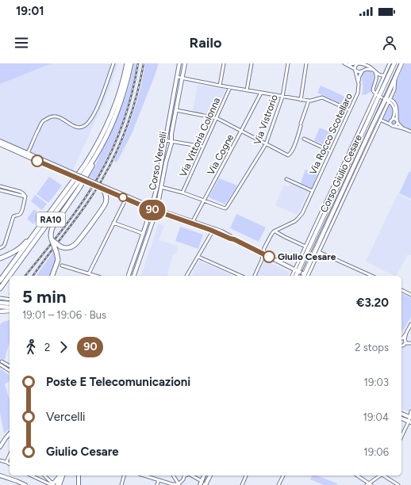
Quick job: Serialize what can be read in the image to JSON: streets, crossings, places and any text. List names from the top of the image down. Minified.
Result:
{"streets":{"highway":["RA10"],"main road":["Corso Vercelli","Corso Giulio Cesare"],"street":["Via Vistrorio","Via Rocco Scotellaro","Via Vittoria Colonna","Via Cogne"]},"crossings":[["Via Vistrorio","Via Cogne"]],"places":["Giulio Cesare"],"lines":["bus line 90"],"page":{"status":"19:01","header":"Railo","on_map":"90","heading":["5 min","19:01 – 19:06 · Bus","€3.20"],"legs":["2","90","2 stops"],"list":[{"name":"Poste E Telecomunicazioni","value":"19:03"},{"name":"Vercelli","value":"19:04"},{"name":"Giulio Cesare","value":"19:06"}]}}
